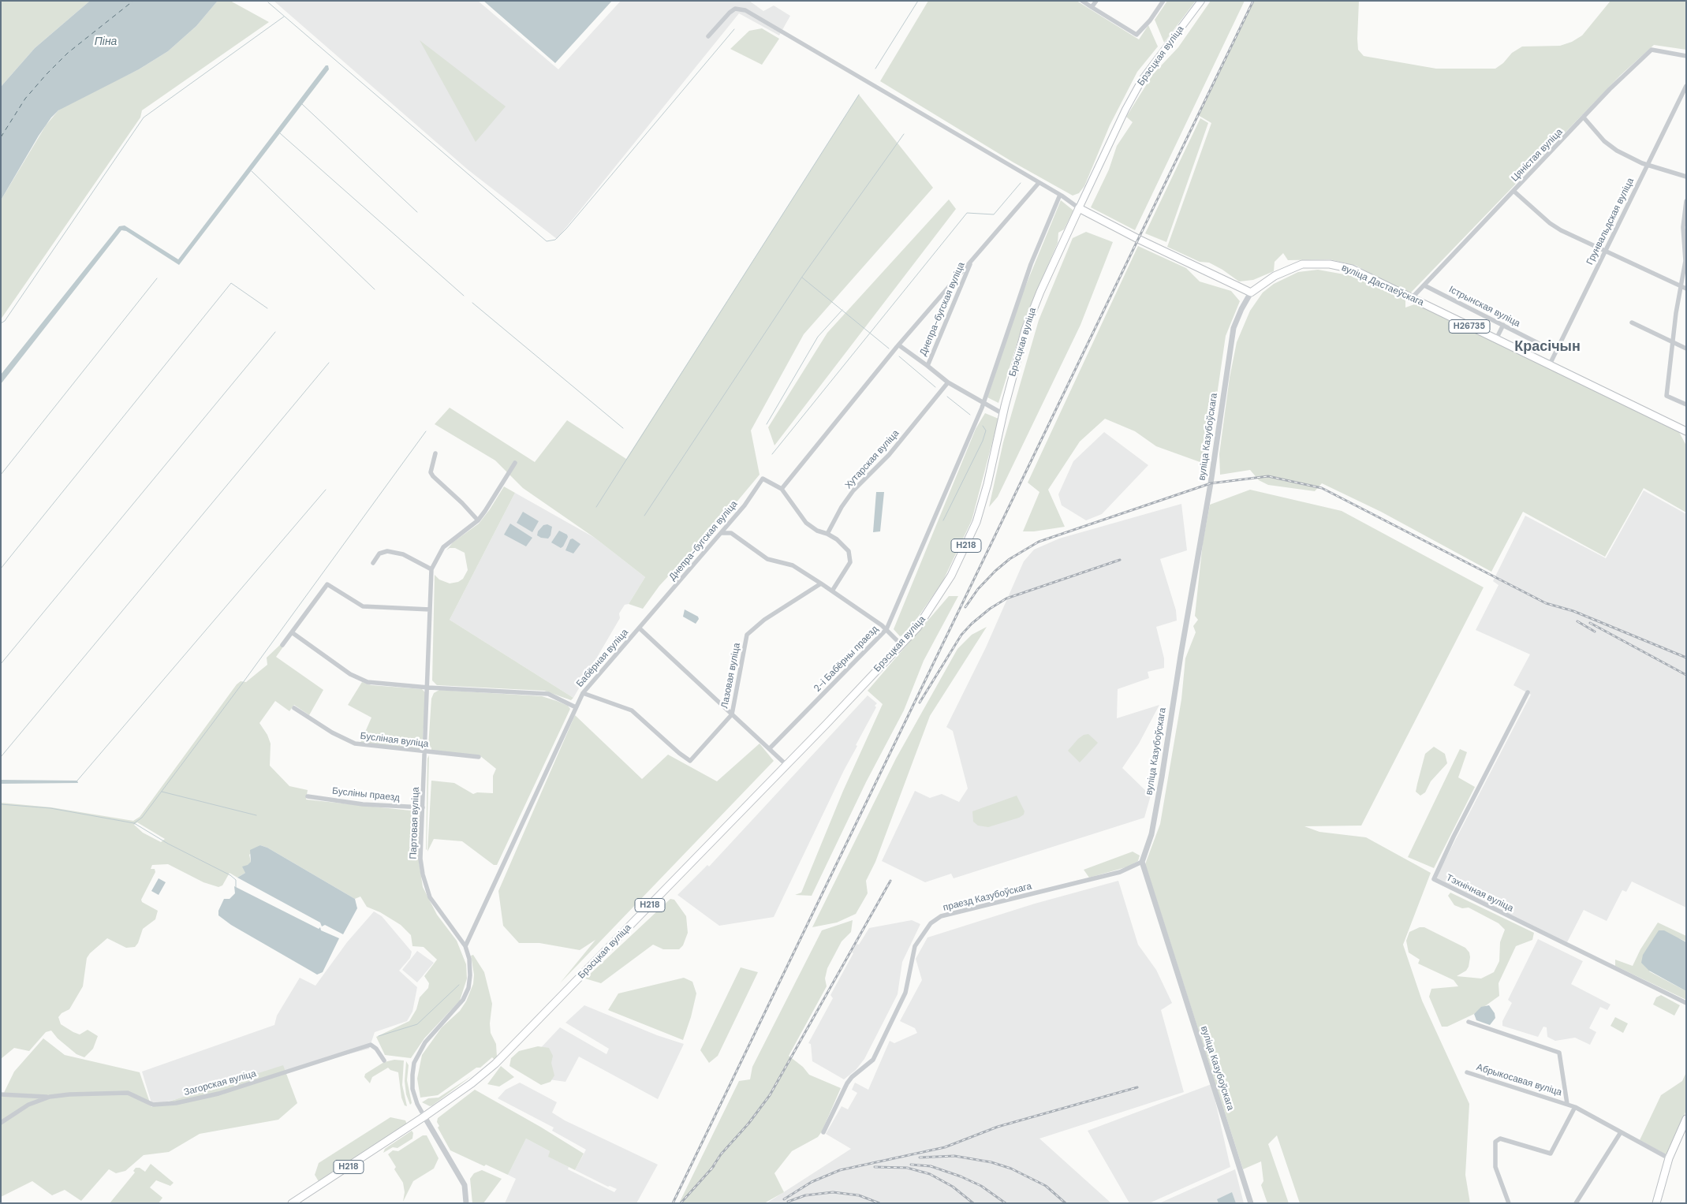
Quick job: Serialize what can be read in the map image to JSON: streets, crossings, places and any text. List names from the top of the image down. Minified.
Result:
{"streets":{"main road":["Брэсцкая вуліца","вуліца Дастаеўскага","Н26735","Н218"],"street":["Цяністая вуліца","Грунвальдская вуліца","Істрынская вуліца","Днепра-бугская вуліца","вуліца Казубоўскага","Хутарская вуліца","Бабёрная вуліца","2-і Бабёрны праезд","Лазовая вуліца","Бусліная вуліца","Бусліны праезд","Партовая вуліца","Тэхнічная вуліца","праезд Казубоўскага","Абрыкосавая вуліца","Загорская вуліца"]},"crossings":[["Брэсцкая вуліца","Днепра-бугская вуліца"],["Брэсцкая вуліца","Бабёрная вуліца"],["Цяністая вуліца","вуліца Дастаеўскага"],["Цяністая вуліца","Істрынская вуліца"],["Грунвальдская вуліца","вуліца Дастаеўскага"],["вуліца Дастаеўскага","вуліца Казубоўскага"],["Днепра-бугская вуліца","Хутарская вуліца"],["Днепра-бугская вуліца","Бабёрная вуліца"],["вуліца Казубоўскага","праезд Казубоўскага"],["Бабёрная вуліца","2-і Бабёрны праезд"],["Бабёрная вуліца","Лазовая вуліца"],["Бабёрная вуліца","Партовая вуліца"],["Бусліная вуліца","Партовая вуліца"],["Бусліны праезд","Партовая вуліца"]],"districts":["Красічын"],"water":["Піна"]}
